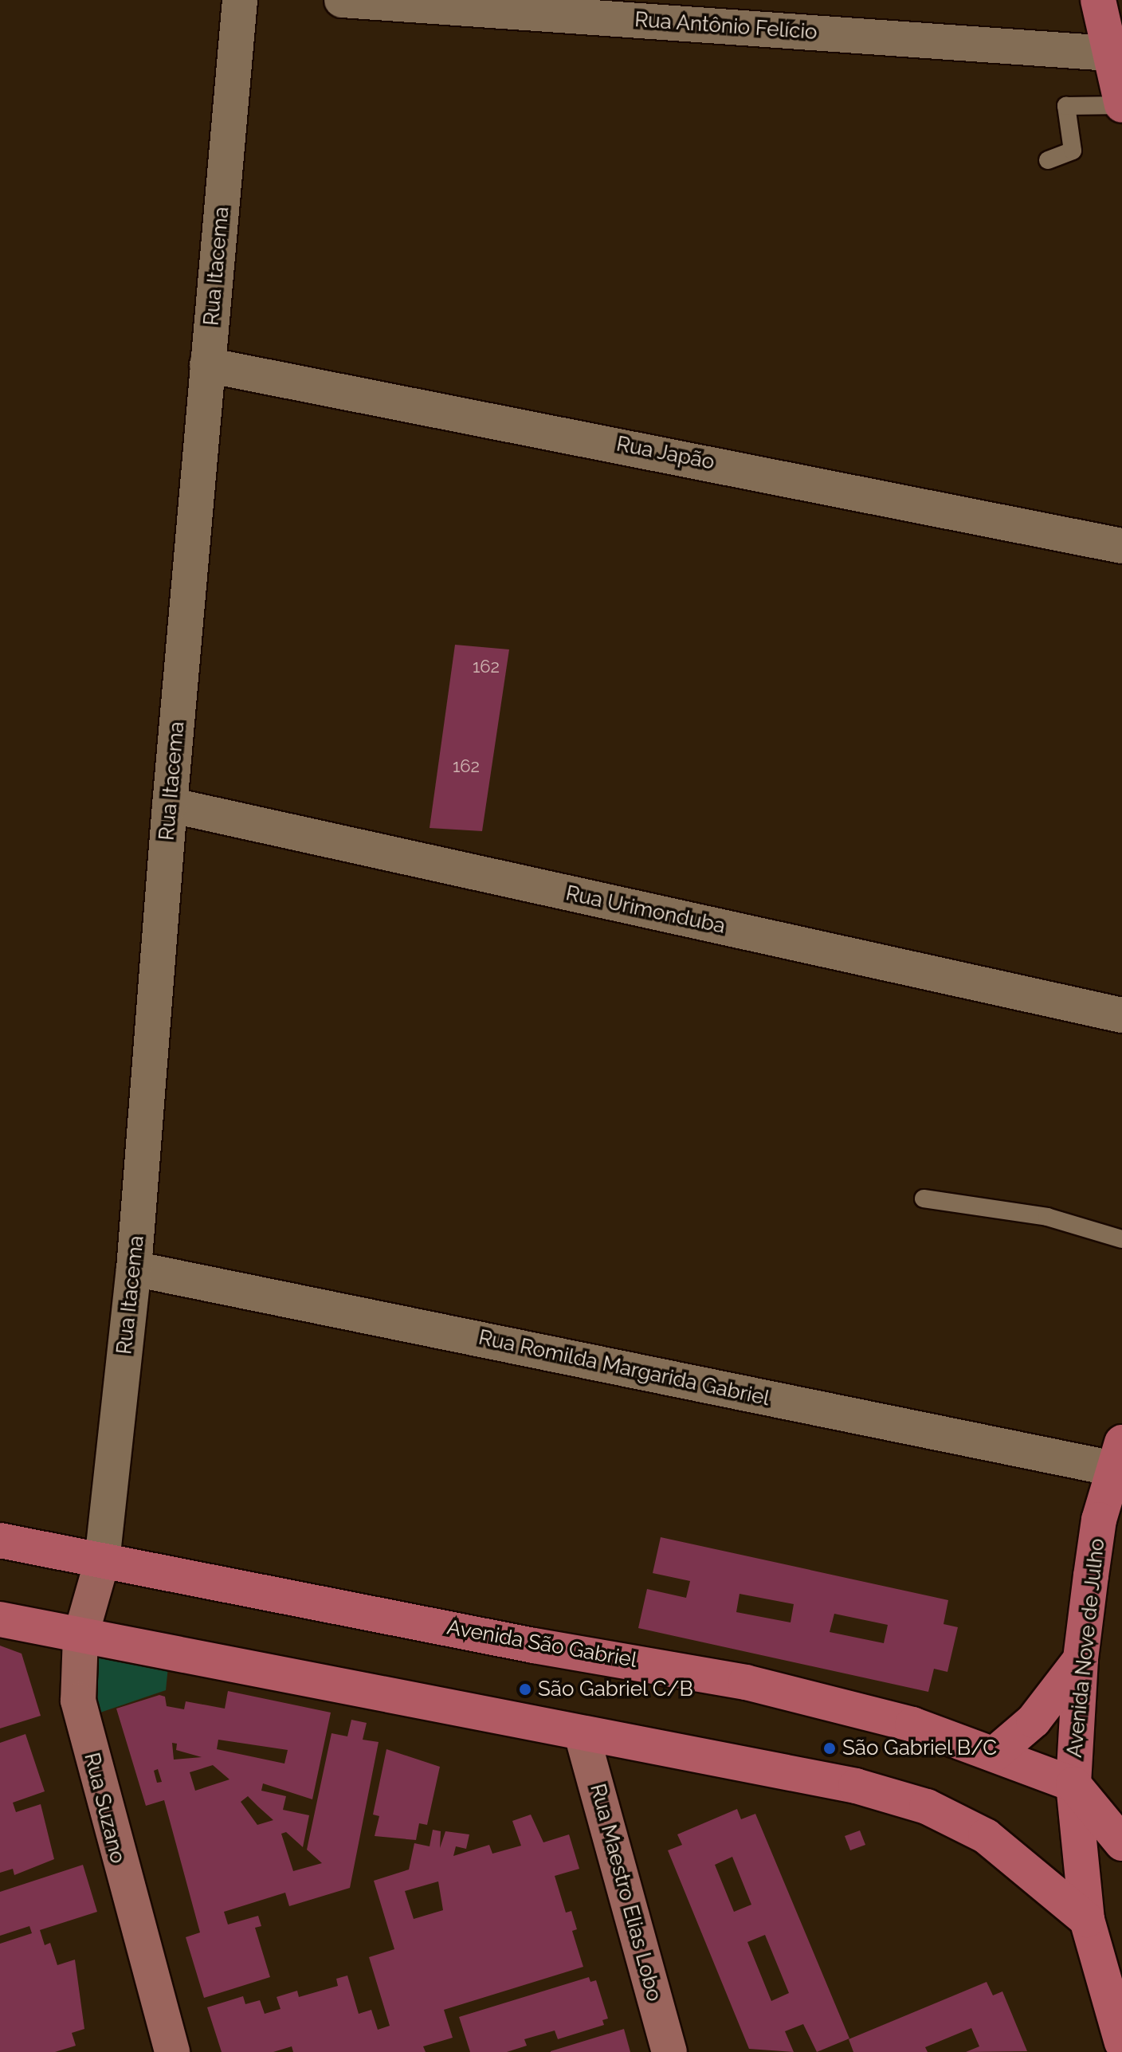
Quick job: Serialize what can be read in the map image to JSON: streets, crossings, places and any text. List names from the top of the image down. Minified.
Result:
{"streets":{"main road":["Avenida São Gabriel","Avenida Nove de Julho"],"street":["Rua Antônio Felício","Rua Itacema","Rua Japão","Rua Urimonduba","Rua Romilda Margarida Gabriel","Rua Suzano","Rua Maestro Elias Lobo"]},"crossings":[["Rua Itacema","Rua Japão"],["Rua Itacema","Rua Urimonduba"],["Rua Itacema","Rua Romilda Margarida Gabriel"],["Rua Itacema","Avenida São Gabriel"],["Rua Itacema","Rua Suzano"],["Rua Romilda Margarida Gabriel","Avenida Nove de Julho"],["Avenida São Gabriel","Avenida Nove de Julho"],["Avenida São Gabriel","Rua Suzano"]],"places":["São Gabriel C/B","São Gabriel B/C"],"house_numbers":["162","162"]}
